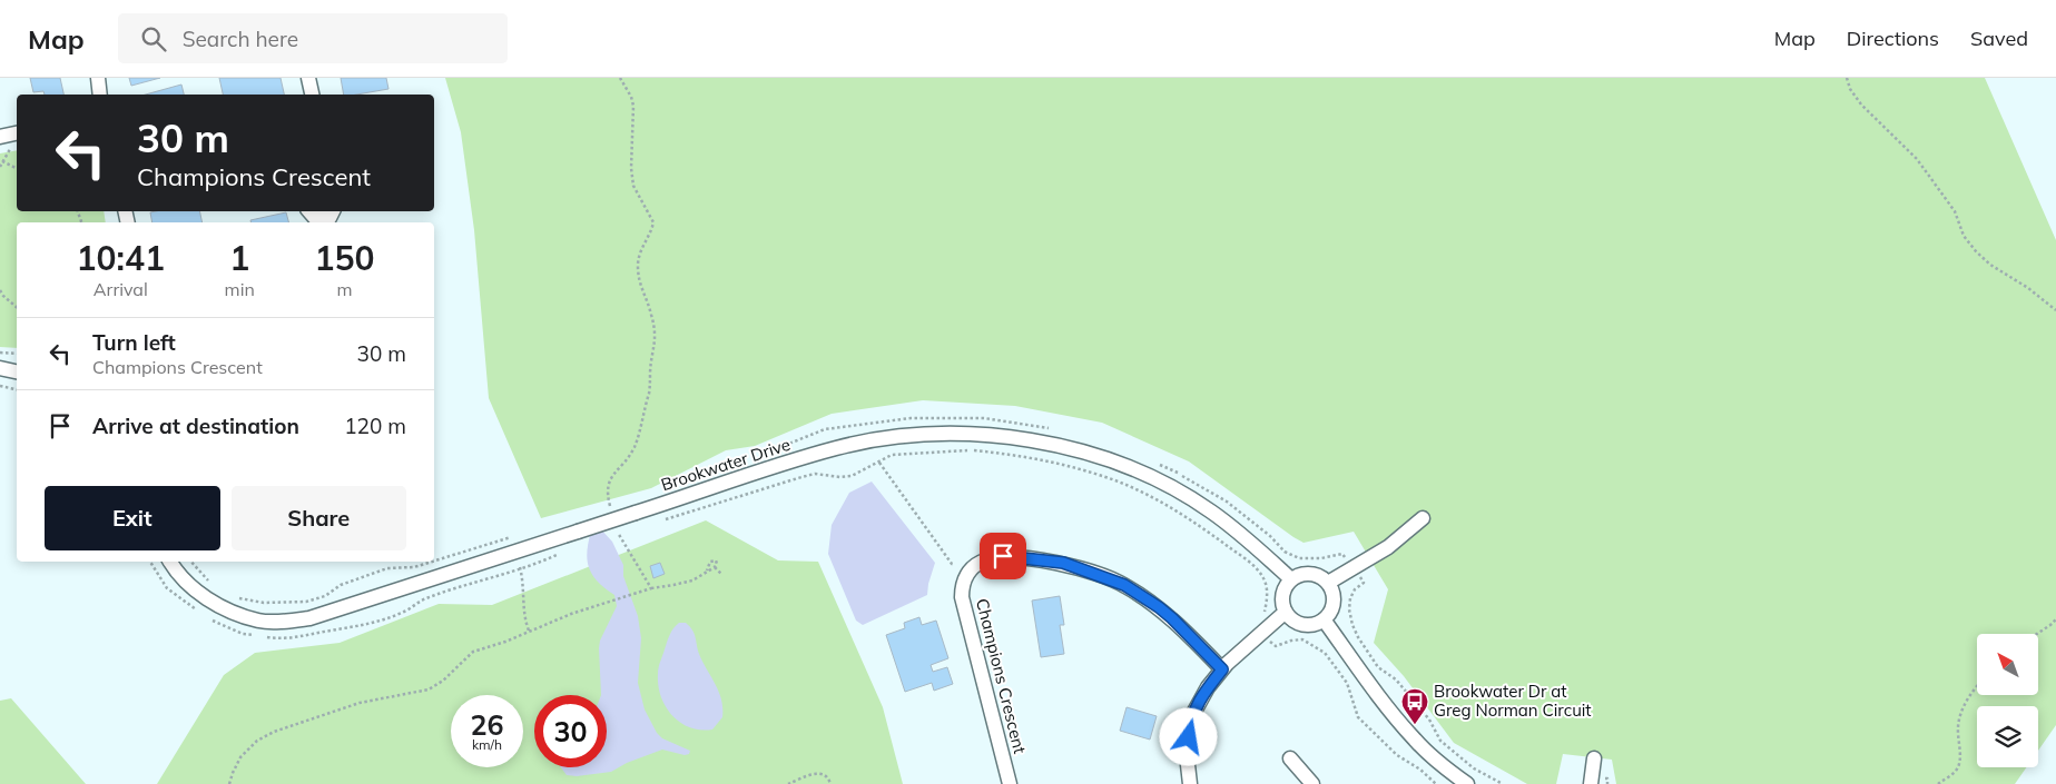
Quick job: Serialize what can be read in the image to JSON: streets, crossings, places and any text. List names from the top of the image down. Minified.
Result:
{"streets":{"street":["Brookwater Drive","Champions Crescent"]},"places":{"bus stop":["Brookwater Dr at Greg Norman Circuit"]},"north":"top left","page":{"header":"Map","search":"Search here","nav":["Map","Directions","Saved"],"turn":["30 m","Champions Crescent"],"eta":["10:41","Arrival","1","min","150","m"],"list":[{"name":"Turn left","note":"Champions Crescent","value":"30 m"},{"name":"Arrive at destination","value":"120 m"}],"buttons":["Exit","Share"],"speed":"26 km/h","limit":"30"}}
